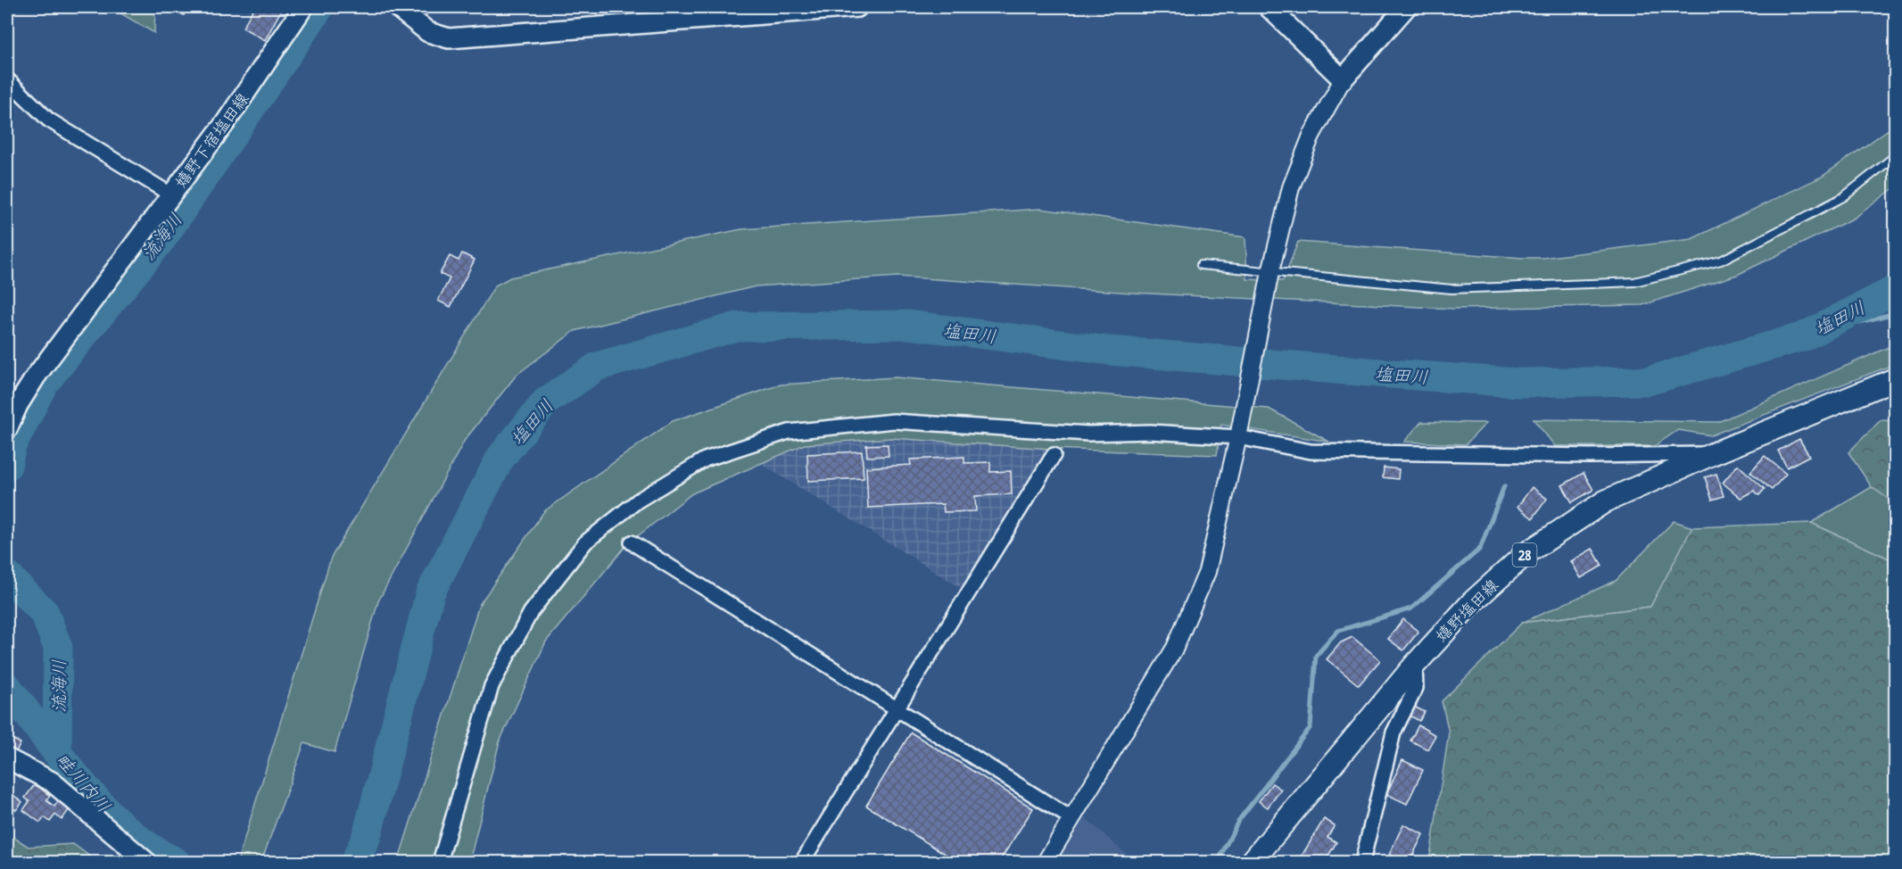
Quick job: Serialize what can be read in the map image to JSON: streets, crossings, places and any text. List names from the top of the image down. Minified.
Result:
{"streets":{"main road":["嬉野下宿塩田線","28","嬉野塩田線"]},"water":["流海川","塩田川","畦川内川"]}
